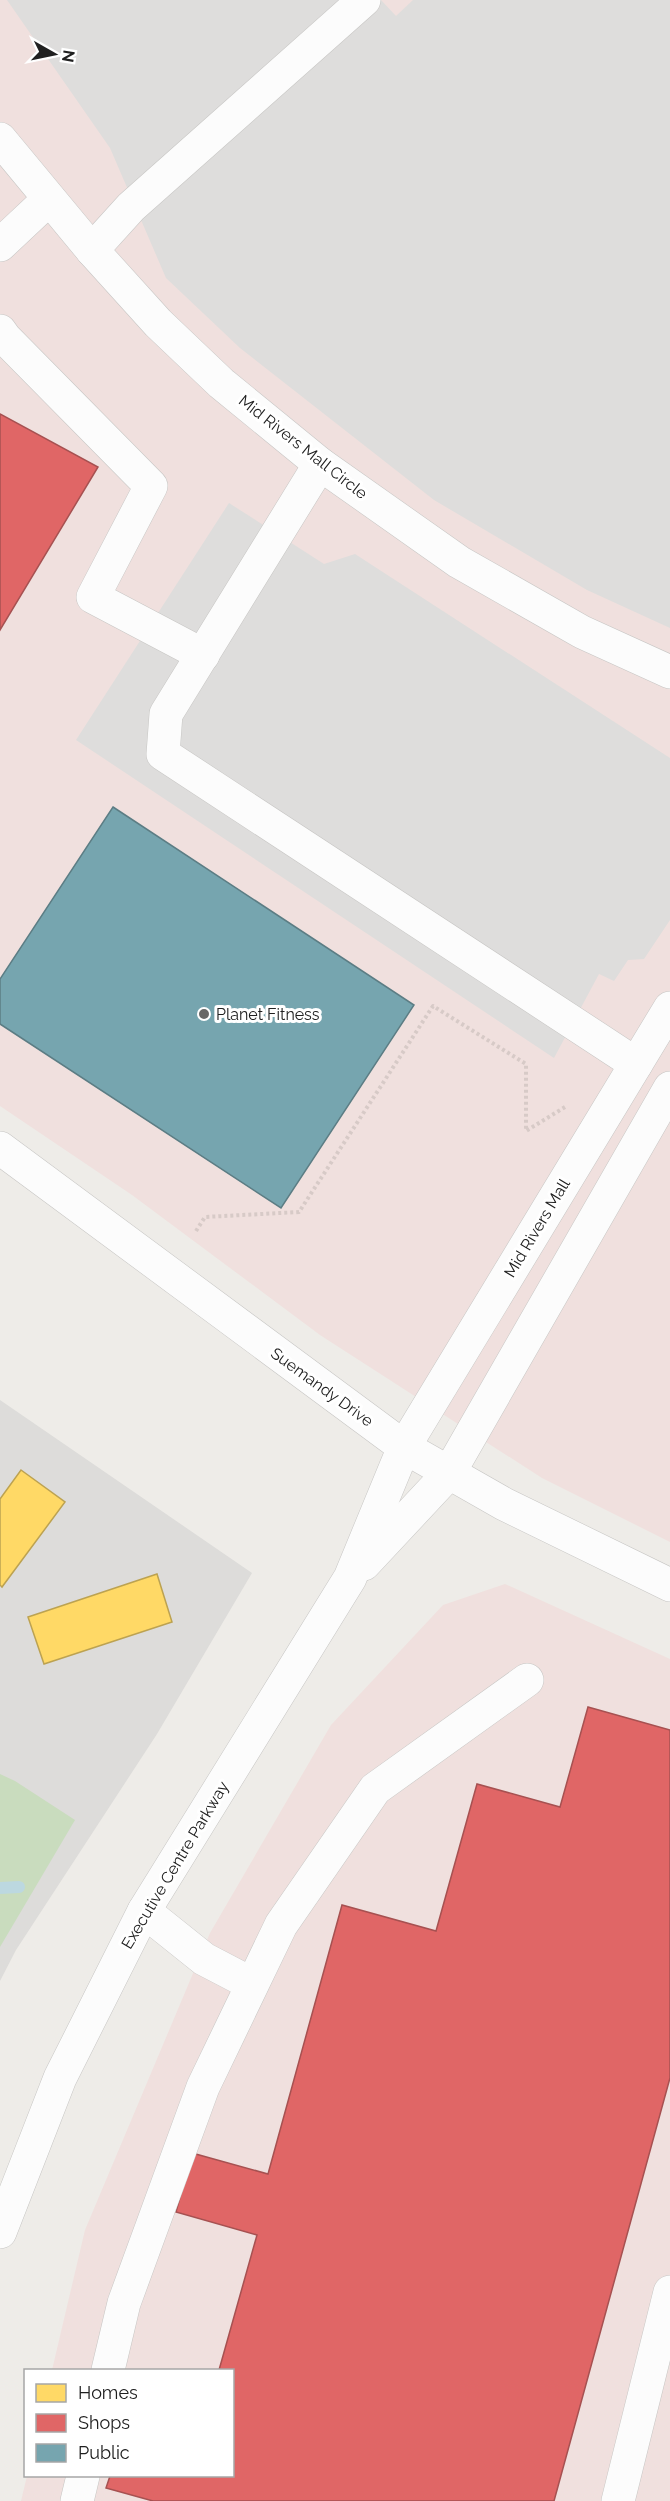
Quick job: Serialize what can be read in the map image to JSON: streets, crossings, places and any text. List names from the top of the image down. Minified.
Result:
{"streets":{"street":["Mid Rivers Mall Circle","Mid Rivers Mall","Suemandy Drive","Executive Centre Parkway"]},"crossings":[["Mid Rivers Mall","Suemandy Drive"],["Mid Rivers Mall","Executive Centre Parkway"],["Suemandy Drive","Executive Centre Parkway"]],"places":["Planet Fitness"],"legend":["Homes","Shops","Public"],"north":"right"}
